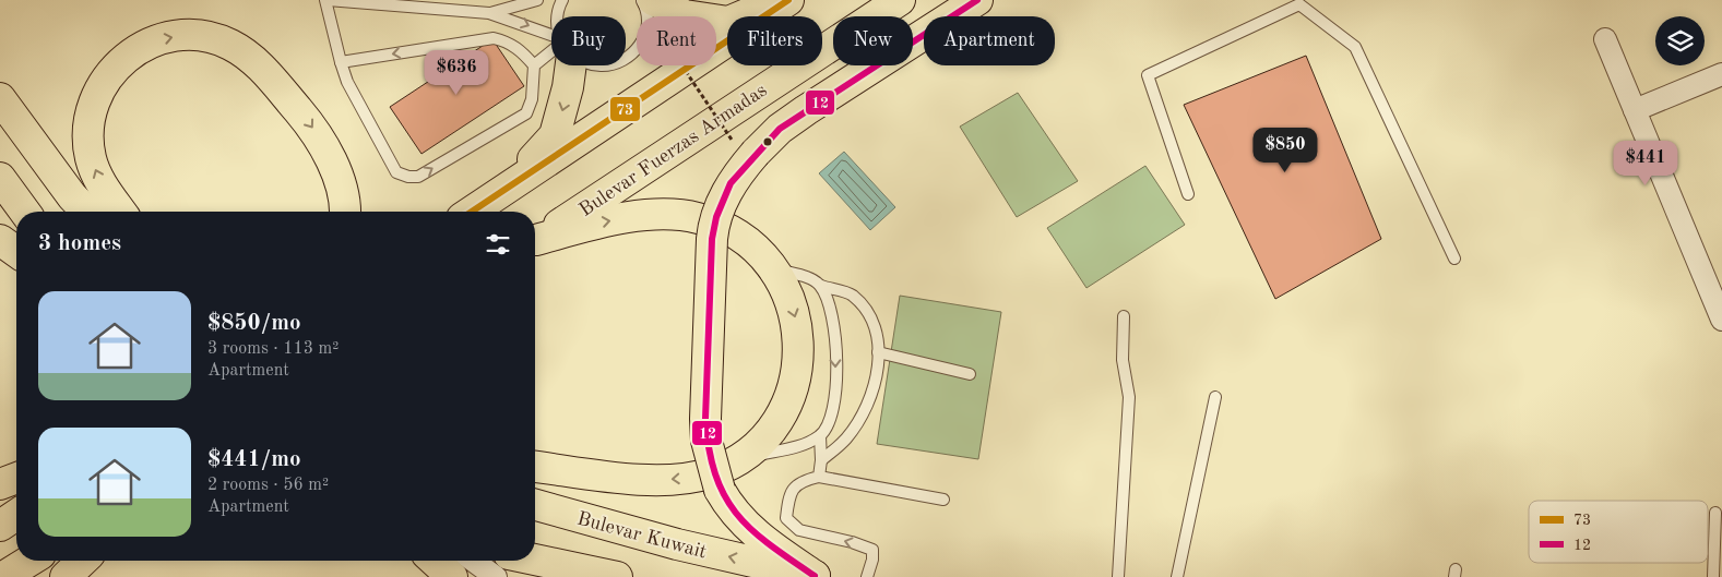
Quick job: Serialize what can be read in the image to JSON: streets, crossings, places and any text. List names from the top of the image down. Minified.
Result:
{"streets":{"main road":["Bulevar Fuerzas Armadas","Bulevar Kuwait"]},"lines":["transit line 73","transit line 12"],"legend":["73","12"],"page":{"chip":["Buy","Rent","Filters","New","Apartment"],"price":["$636","$850","$441"],"heading":"3 homes","list":[{"name":"$850/mo","note":"3 rooms · 113 m² · Apartment"},{"name":"$441/mo","note":"2 rooms · 56 m² · Apartment"}]}}
